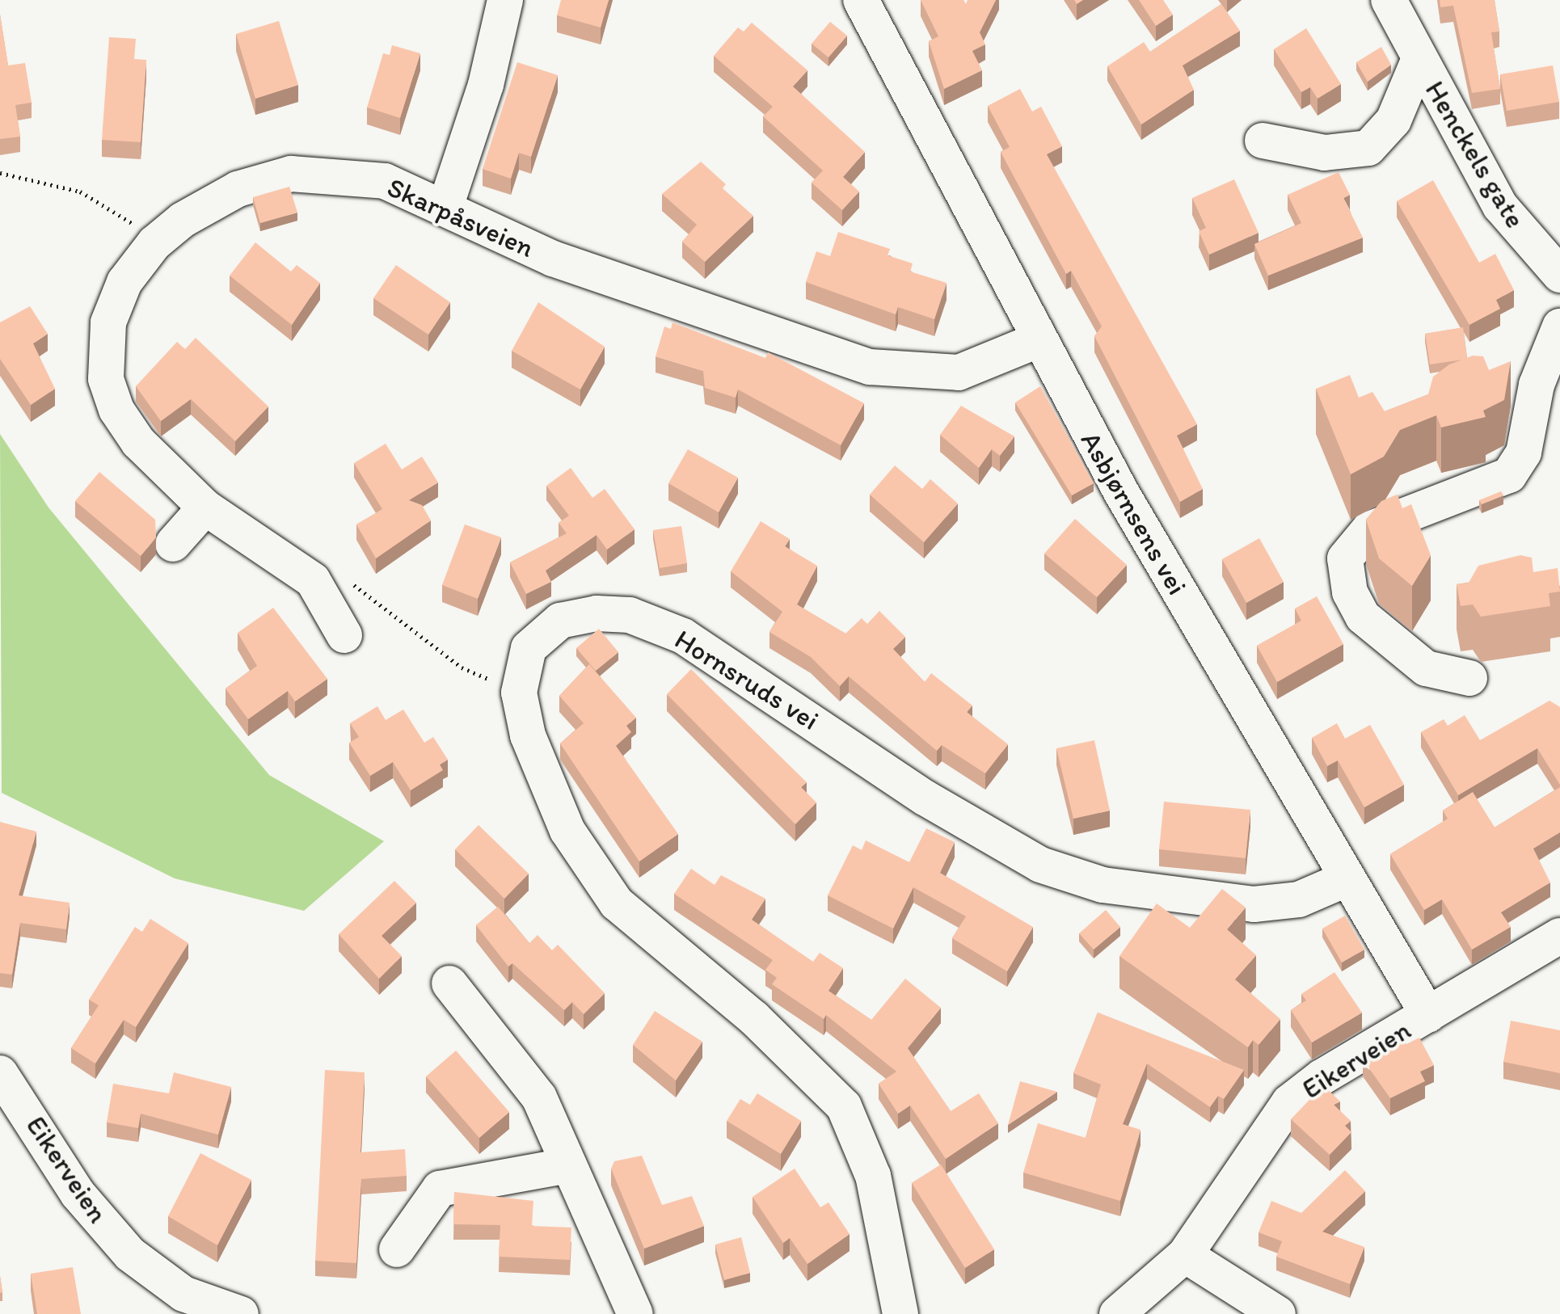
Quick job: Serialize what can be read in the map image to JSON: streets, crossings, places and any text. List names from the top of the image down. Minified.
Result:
{"streets":{"street":["Henckels gate","Skarpåsveien","Asbjørnsens vei","Hornsruds vei","Eikerveien"]},"crossings":[["Skarpåsveien","Asbjørnsens vei"],["Asbjørnsens vei","Hornsruds vei"],["Asbjørnsens vei","Eikerveien"]]}
